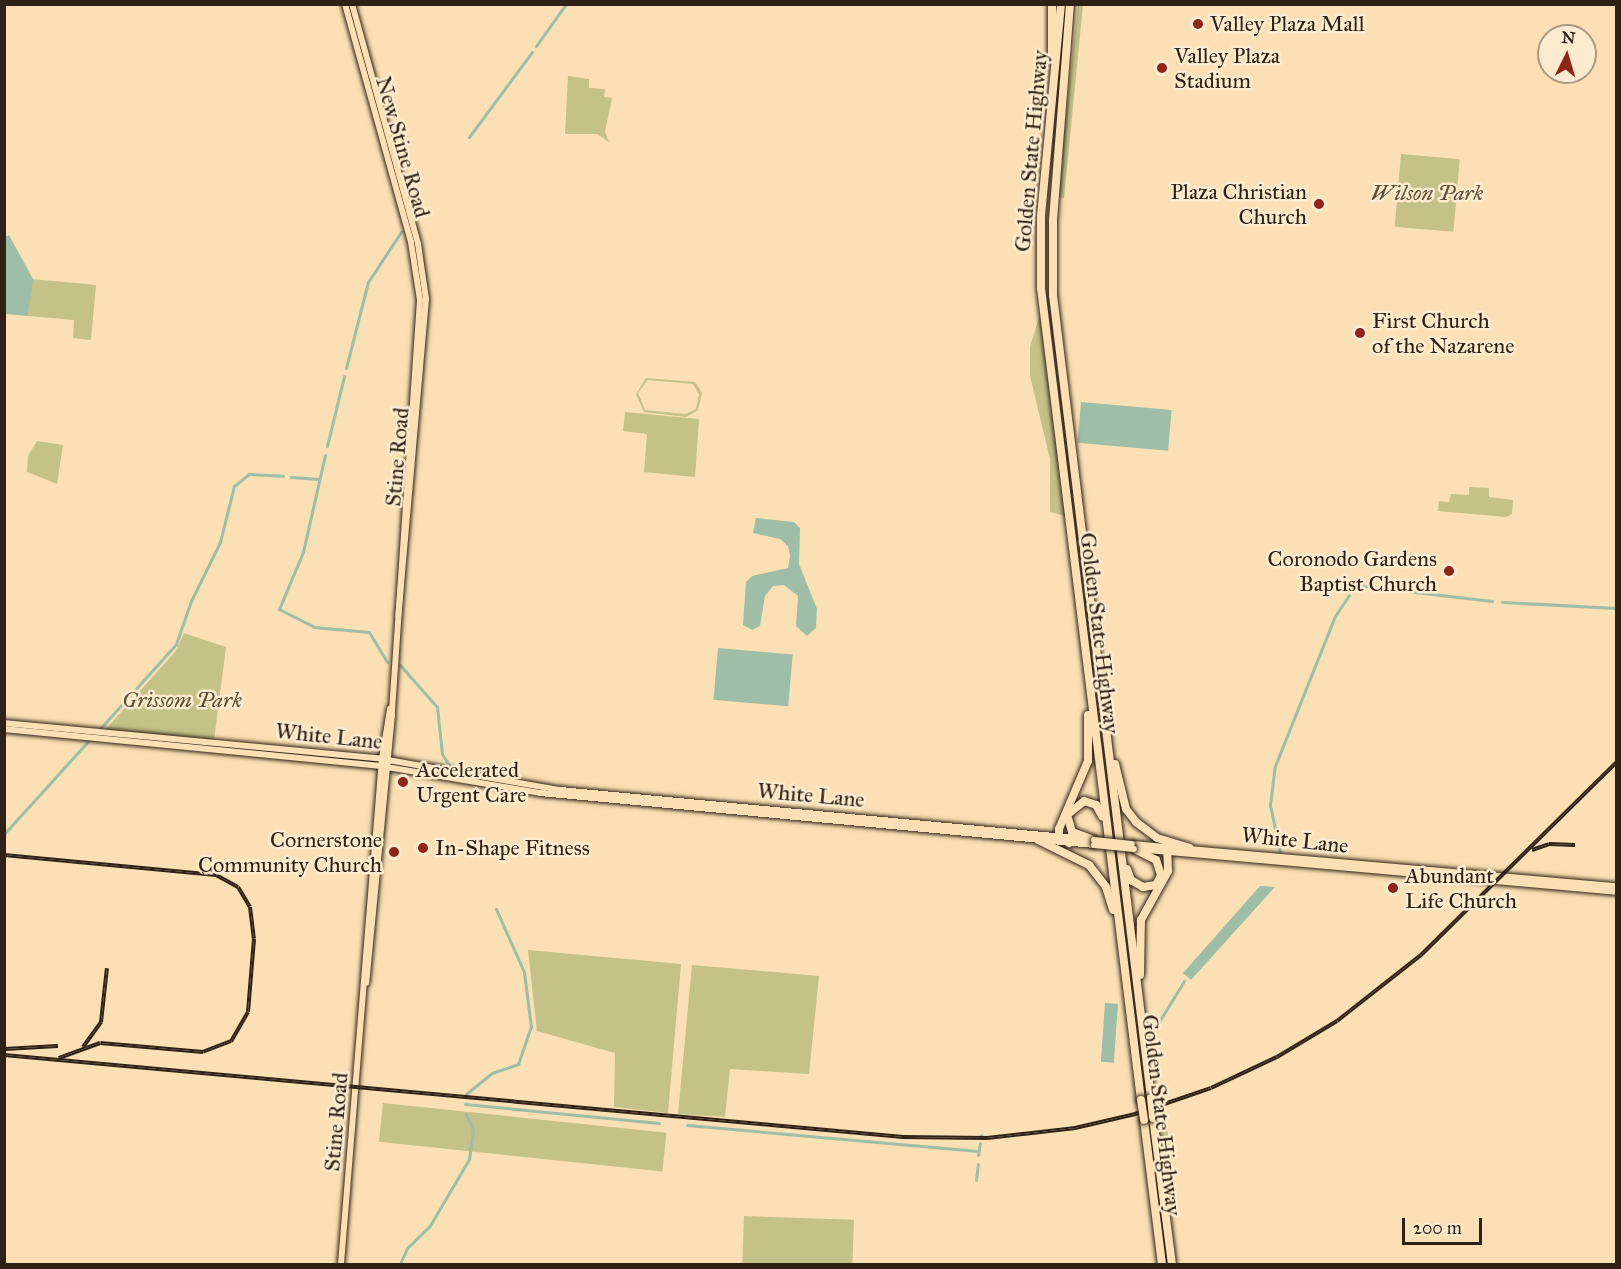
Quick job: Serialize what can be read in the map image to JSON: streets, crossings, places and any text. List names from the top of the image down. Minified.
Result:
{"streets":{"highway":["Golden State Highway"],"main road":["New Stine Road","Stine Road","White Lane"]},"crossings":[["New Stine Road","Stine Road"],["Stine Road","White Lane"]],"parks":["Wilson Park","Grissom Park"],"places":["Valley Plaza Mall","Valley Plaza Stadium","Plaza Christian Church","First Church of the Nazarene","Coronodo Gardens Baptist Church","Accelerated Urgent Care","In-Shape Fitness","Cornerstone Community Church","Abundant Life Church"],"scale_bar":"200 m","north":"top"}
